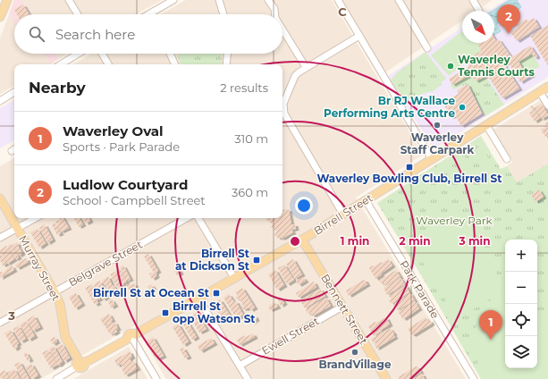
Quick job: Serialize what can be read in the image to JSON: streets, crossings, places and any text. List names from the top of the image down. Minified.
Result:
{"streets":{"main road":["Birrell Street","Murray Street","Bennett Street"],"street":["Belgrave Street","Park Parade","Ewell Street"]},"crossings":[["Birrell Street","Murray Street"],["Birrell Street","Park Parade"],["Birrell Street","Bennett Street"],["Belgrave Street","Murray Street"],["Bennett Street","Ewell Street"]],"parks":["Waverley Park"],"places":{"other":["Waverley Tennis Courts","Br RJ Wallace Performing Arts Centre","Waverley Staff Carpark","BrandVillage"],"transit":["Waverley Bowling Club, Birrell St","Birrell St at Dickson St","Birrell St at Ocean St","Birrell St opp Watson St"]},"north":"bottom right","page":{"pins":["2","1"],"search":"Search here","heading":["Nearby","2 results"],"list":[{"mark":"1","name":"Waverley Oval","note":"Sports · Park Parade","value":"310 m"},{"mark":"2","name":"Ludlow Courtyard","note":"School · Campbell Street","value":"360 m"}],"map_buttons":["+","−"]},"grid":{"columns":["C"],"rows":["3"]},"rings":["1 min","2 min","3 min"]}
